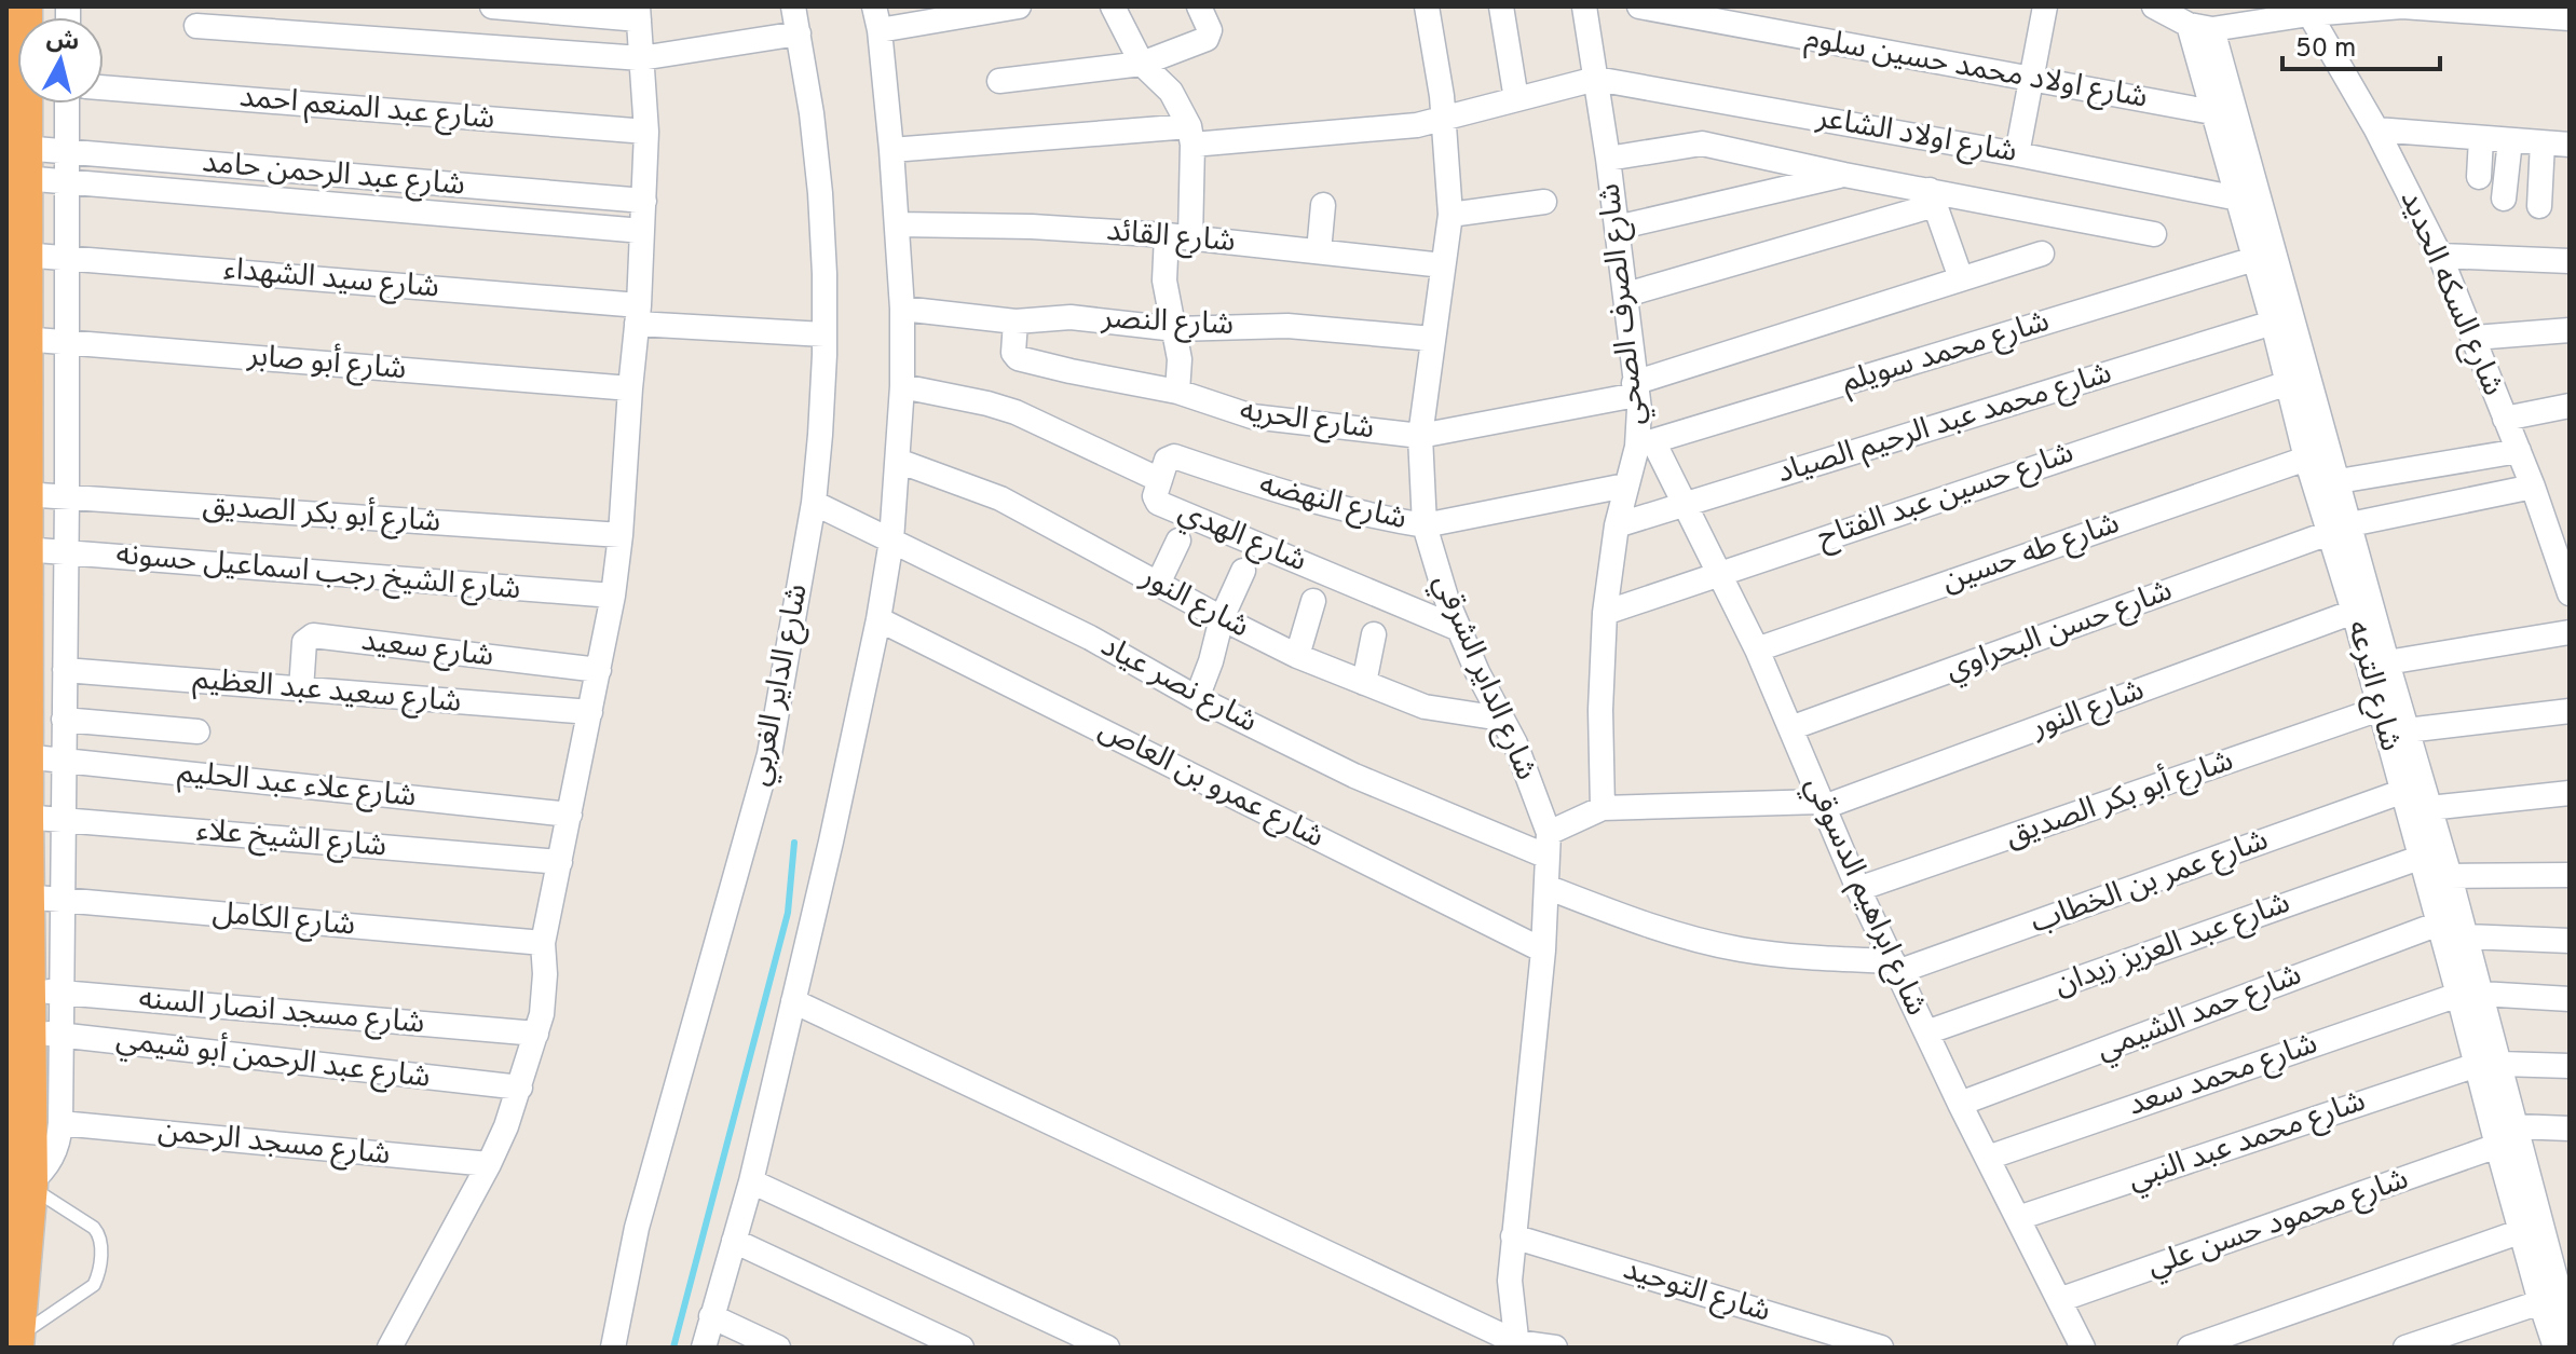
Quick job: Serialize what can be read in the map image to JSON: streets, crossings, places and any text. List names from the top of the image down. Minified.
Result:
{"streets":{"street":["شارع اولاد محمد حسين سلوم","شارع عبد المنعم احمد","شارع اولاد الشاعر","شارع عبد الرحمن حامد","شارع القائد","شارع سيد الشهداء","شارع السكه الحديد","شارع الصرف الصحي","شارع النصر","شارع محمد سويلم","شارع أبو صابر","شارع الحريه","شارع محمد عبد الرحيم الصياد","شارع حسين عبد الفتاح","شارع النهضه","شارع أبو بكر الصديق","شارع الهدي","شارع طه حسين","شارع الشيخ رجب اسماعيل حسونه","شارع النور","شارع حسن البحراوي","شارع سعيد","شارع الداير الشرقي","شارع الداير الغربي","شارع نصر عياد","شارع الترعه","شارع سعيد عبد العظيم","شارع عمرو بن العاص","شارع علاء عبد الحليم","شارع الشيخ علاء","شارع عمر بن الخطاب","شارع ابراهيم الدسوقي","شارع الكامل","شارع عبد العزيز زيدان","شارع مسجد انصار السنه","شارع حمد الشيمي","شارع عبد الرحمن أبو شيمي","شارع محمد سعد","شارع محمد عبد النبي","شارع مسجد الرحمن","شارع محمود حسن علي","شارع التوحيد"]},"crossings":[["شارع اولاد محمد حسين سلوم","شارع الترعه"],["شارع اولاد الشاعر","شارع الصرف الصحي"],["شارع اولاد الشاعر","شارع الترعه"],["شارع القائد","شارع الداير الشرقي"],["شارع سيد الشهداء","شارع الداير الغربي"],["شارع السكه الحديد","شارع حسن البحراوي"],["شارع الصرف الصحي","شارع محمد سويلم"],["شارع الصرف الصحي","شارع الحريه"],["شارع الصرف الصحي","شارع محمد عبد الرحيم الصياد"],["شارع الصرف الصحي","شارع حسين عبد الفتاح"],["شارع الصرف الصحي","شارع النهضه"],["شارع الصرف الصحي","شارع النور"],["شارع الصرف الصحي","شارع ابراهيم الدسوقي"],["شارع النصر","شارع الحريه"],["شارع النصر","شارع الداير الشرقي"],["شارع محمد سويلم","شارع الترعه"],["شارع محمد سويلم","شارع ابراهيم الدسوقي"],["شارع الحريه","شارع الداير الشرقي"],["شارع محمد عبد الرحيم الصياد","شارع الترعه"],["شارع محمد عبد الرحيم الصياد","شارع ابراهيم الدسوقي"],["شارع حسين عبد الفتاح","شارع الترعه"],["شارع حسين عبد الفتاح","شارع ابراهيم الدسوقي"],["شارع النهضه","شارع الهدي"],["شارع النهضه","شارع الداير الشرقي"],["شارع أبو بكر الصديق","شارع الترعه"],["شارع أبو بكر الصديق","شارع ابراهيم الدسوقي"],["شارع الهدي","شارع الداير الشرقي"],["شارع طه حسين","شارع الترعه"],["شارع طه حسين","شارع ابراهيم الدسوقي"],["شارع النور","شارع الداير الشرقي"],["شارع النور","شارع الترعه"],["شارع النور","شارع ابراهيم الدسوقي"],["شارع حسن البحراوي","شارع الترعه"],["شارع حسن البحراوي","شارع ابراهيم الدسوقي"],["شارع سعيد","شارع سعيد عبد العظيم"],["شارع الداير الشرقي","شارع نصر عياد"],["شارع الداير الشرقي","شارع عمرو بن العاص"],["شارع الداير الشرقي","شارع التوحيد"],["شارع الداير الغربي","شارع نصر عياد"],["شارع الترعه","شارع عمر بن الخطاب"],["شارع الترعه","شارع عبد العزيز زيدان"],["شارع الترعه","شارع حمد الشيمي"],["شارع الترعه","شارع محمد سعد"],["شارع الترعه","شارع محمد عبد النبي"],["شارع الترعه","شارع محمود حسن علي"],["شارع عمر بن الخطاب","شارع ابراهيم الدسوقي"],["شارع ابراهيم الدسوقي","شارع عبد العزيز زيدان"],["شارع ابراهيم الدسوقي","شارع حمد الشيمي"],["شارع ابراهيم الدسوقي","شارع محمد سعد"],["شارع ابراهيم الدسوقي","شارع محمد عبد النبي"],["شارع ابراهيم الدسوقي","شارع محمود حسن علي"]],"scale_bar":"50 m","north":"top"}
